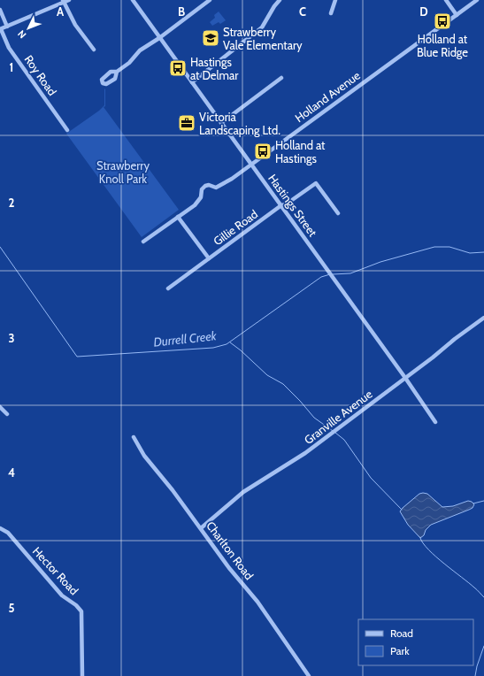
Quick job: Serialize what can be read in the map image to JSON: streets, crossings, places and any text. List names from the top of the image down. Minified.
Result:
{"streets":{"street":["Roy Road","Holland Avenue","Hastings Street","Gillie Road","Granville Avenue","Charlton Road","Hector Road"]},"crossings":[["Holland Avenue","Hastings Street"],["Hastings Street","Gillie Road"],["Hastings Street","Granville Avenue"],["Granville Avenue","Charlton Road"]],"water":["Durrell Creek"],"parks":["Strawberry Knoll Park"],"places":{"bus stop":["Holland at Blue Ridge","Hastings at Delmar","Holland at Hastings"],"school or university":["Strawberry Vale Elementary"],"office":["Victoria Landscaping Ltd."]},"legend":["Road","Park"],"north":"bottom left","grid":{"columns":["A","B","C","D"],"rows":["1","2","3","4","5"]}}
